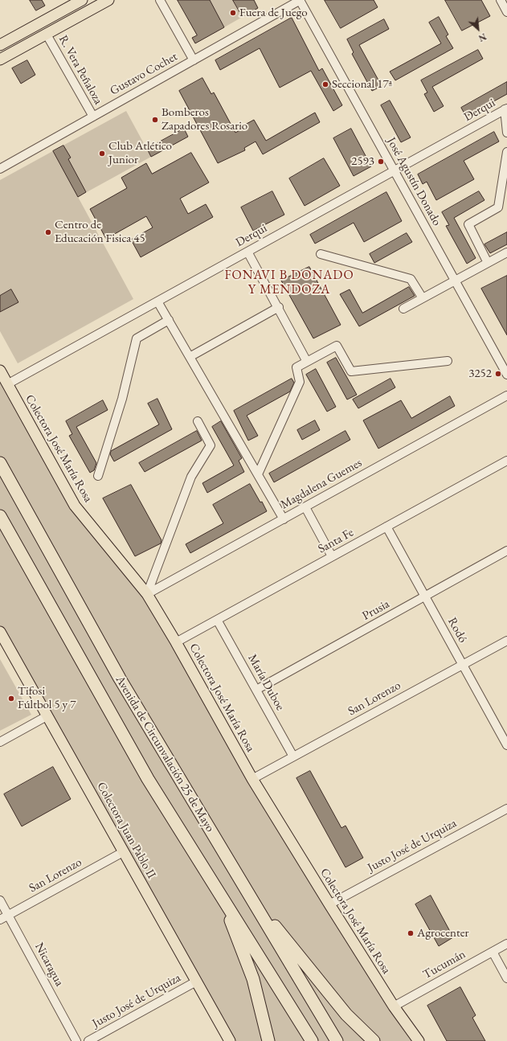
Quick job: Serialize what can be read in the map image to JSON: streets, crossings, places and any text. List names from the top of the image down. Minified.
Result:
{"streets":{"highway":["Avenida de Circunvalación 25 de Mayo"],"main road":["Colectora José María Rosa","Colectora Juan Pablo II"],"street":["R. Vera Peñaloza","Gustavo Cochet","Derqui","José Agustín Donado","Magdalena Guemes","Santa Fe","Prusia","Rodó","María Duboe","San Lorenzo","Justo José de Urquiza","Nicaragua","Tucumán"]},"crossings":[["R. Vera Peñaloza","Gustavo Cochet"],["Gustavo Cochet","José Agustín Donado"],["Derqui","José Agustín Donado"],["Derqui","Colectora José María Rosa"],["Colectora José María Rosa","Magdalena Guemes"],["Colectora José María Rosa","Santa Fe"],["Colectora José María Rosa","San Lorenzo"],["Colectora José María Rosa","Justo José de Urquiza"],["Colectora José María Rosa","Tucumán"],["Santa Fe","Rodó"],["Santa Fe","María Duboe"],["Prusia","Rodó"],["Prusia","María Duboe"],["Rodó","San Lorenzo"],["María Duboe","San Lorenzo"],["San Lorenzo","Colectora Juan Pablo II"],["San Lorenzo","Nicaragua"],["Colectora Juan Pablo II","Justo José de Urquiza"]],"districts":["FONAVI B DONADO Y MENDOZA"],"places":["Fuera de Juego","Seccional 17ª","Bomberos Zapadores Rosario","Club Atlético Junior","2593","Centro de Educación Fisica 45","3252","Tifosi Fúltbol 5 y 7","Agrocenter"],"north":"bottom right"}
